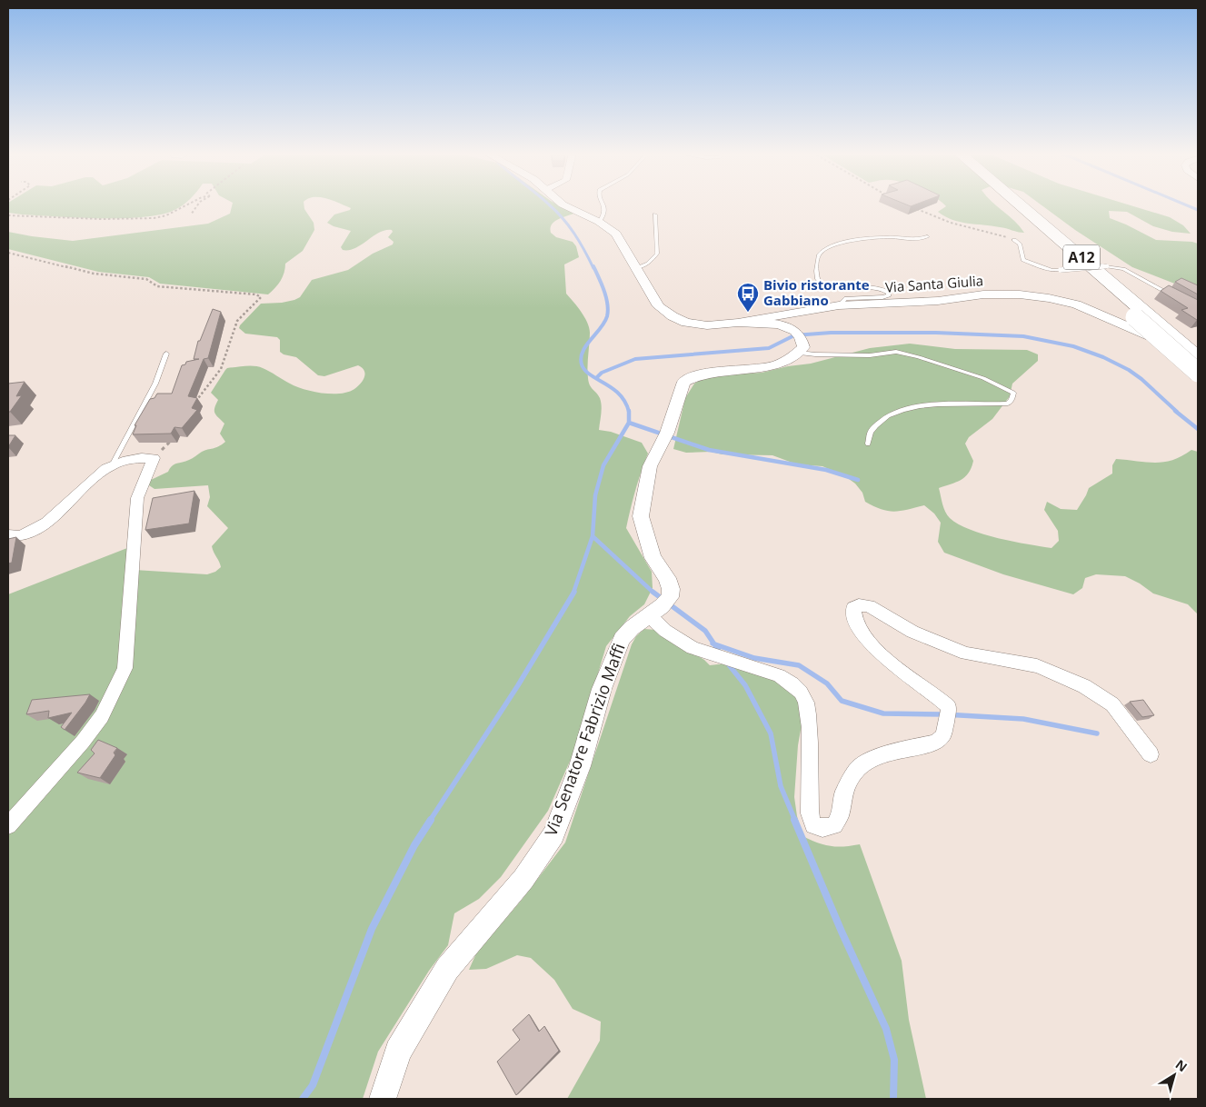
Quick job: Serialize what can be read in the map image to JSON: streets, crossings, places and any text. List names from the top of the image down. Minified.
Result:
{"streets":{"highway":["A12"],"street":["Via Santa Giulia","Via Senatore Fabrizio Maffi"]},"crossings":[["A12","Via Santa Giulia"]],"places":{"bus stop":["Bivio ristorante Gabbiano"]},"north":"top right"}
